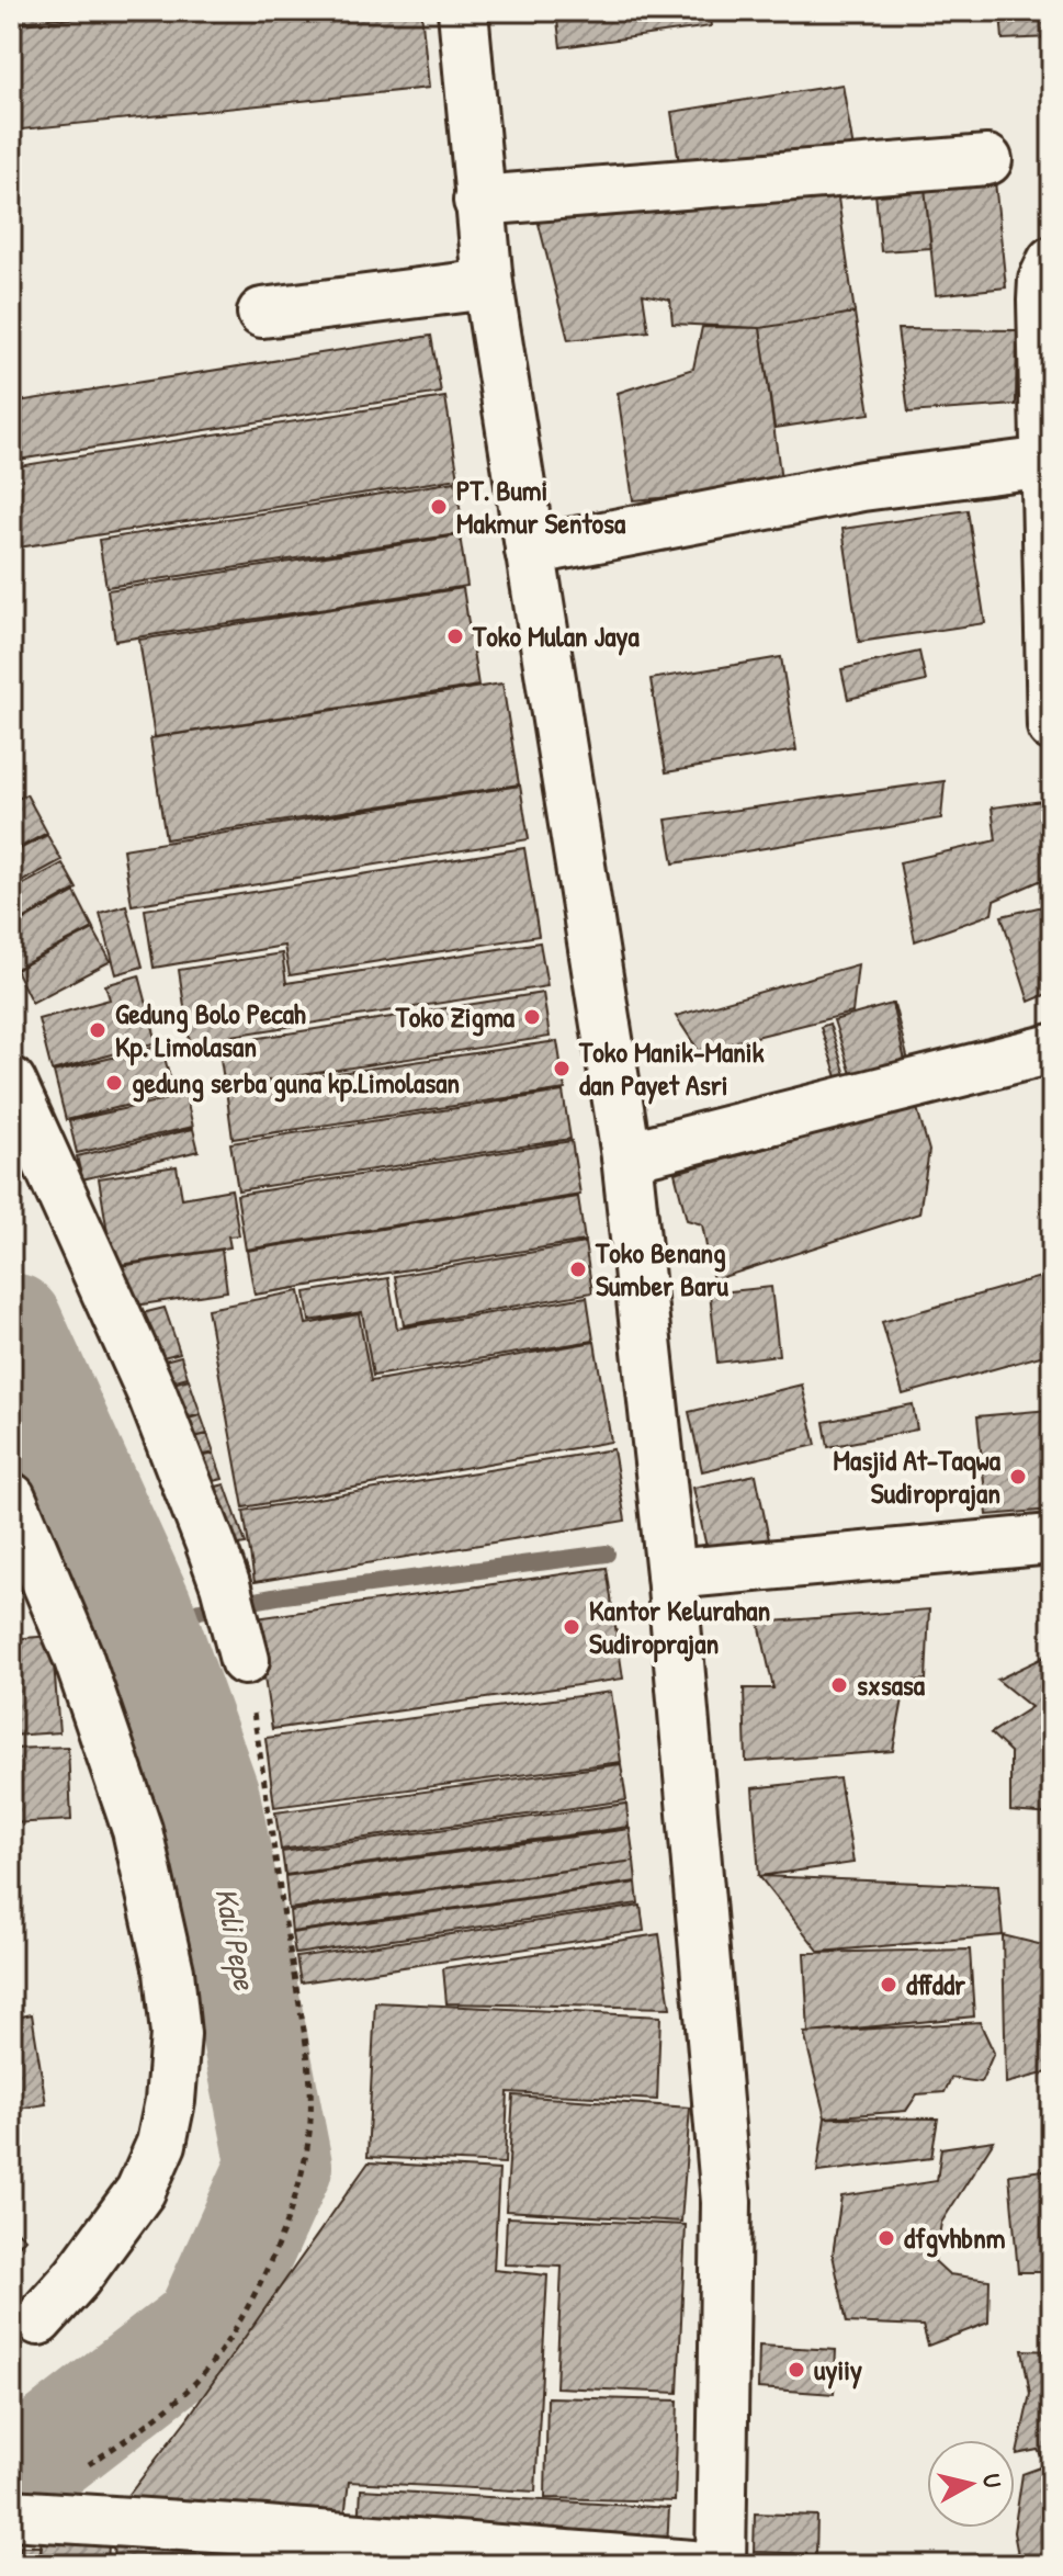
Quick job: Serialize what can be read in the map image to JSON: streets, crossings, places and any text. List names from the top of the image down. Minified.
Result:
{"water":["Kali Pepe"],"places":["PT. Bumi Makmur Sentosa","Toko Mulan Jaya","Toko Zigma","Gedung Bolo Pecah Kp. Limolasan","Toko Manik-Manik dan Payet Asri","gedung serba guna kp.Limolasan","Toko Benang Sumber Baru","Masjid At-Taqwa Sudiroprajan","Kantor Kelurahan Sudiroprajan","sxsasa","dffddr","dfgvhbnm","uyiiy"],"north":"right"}
